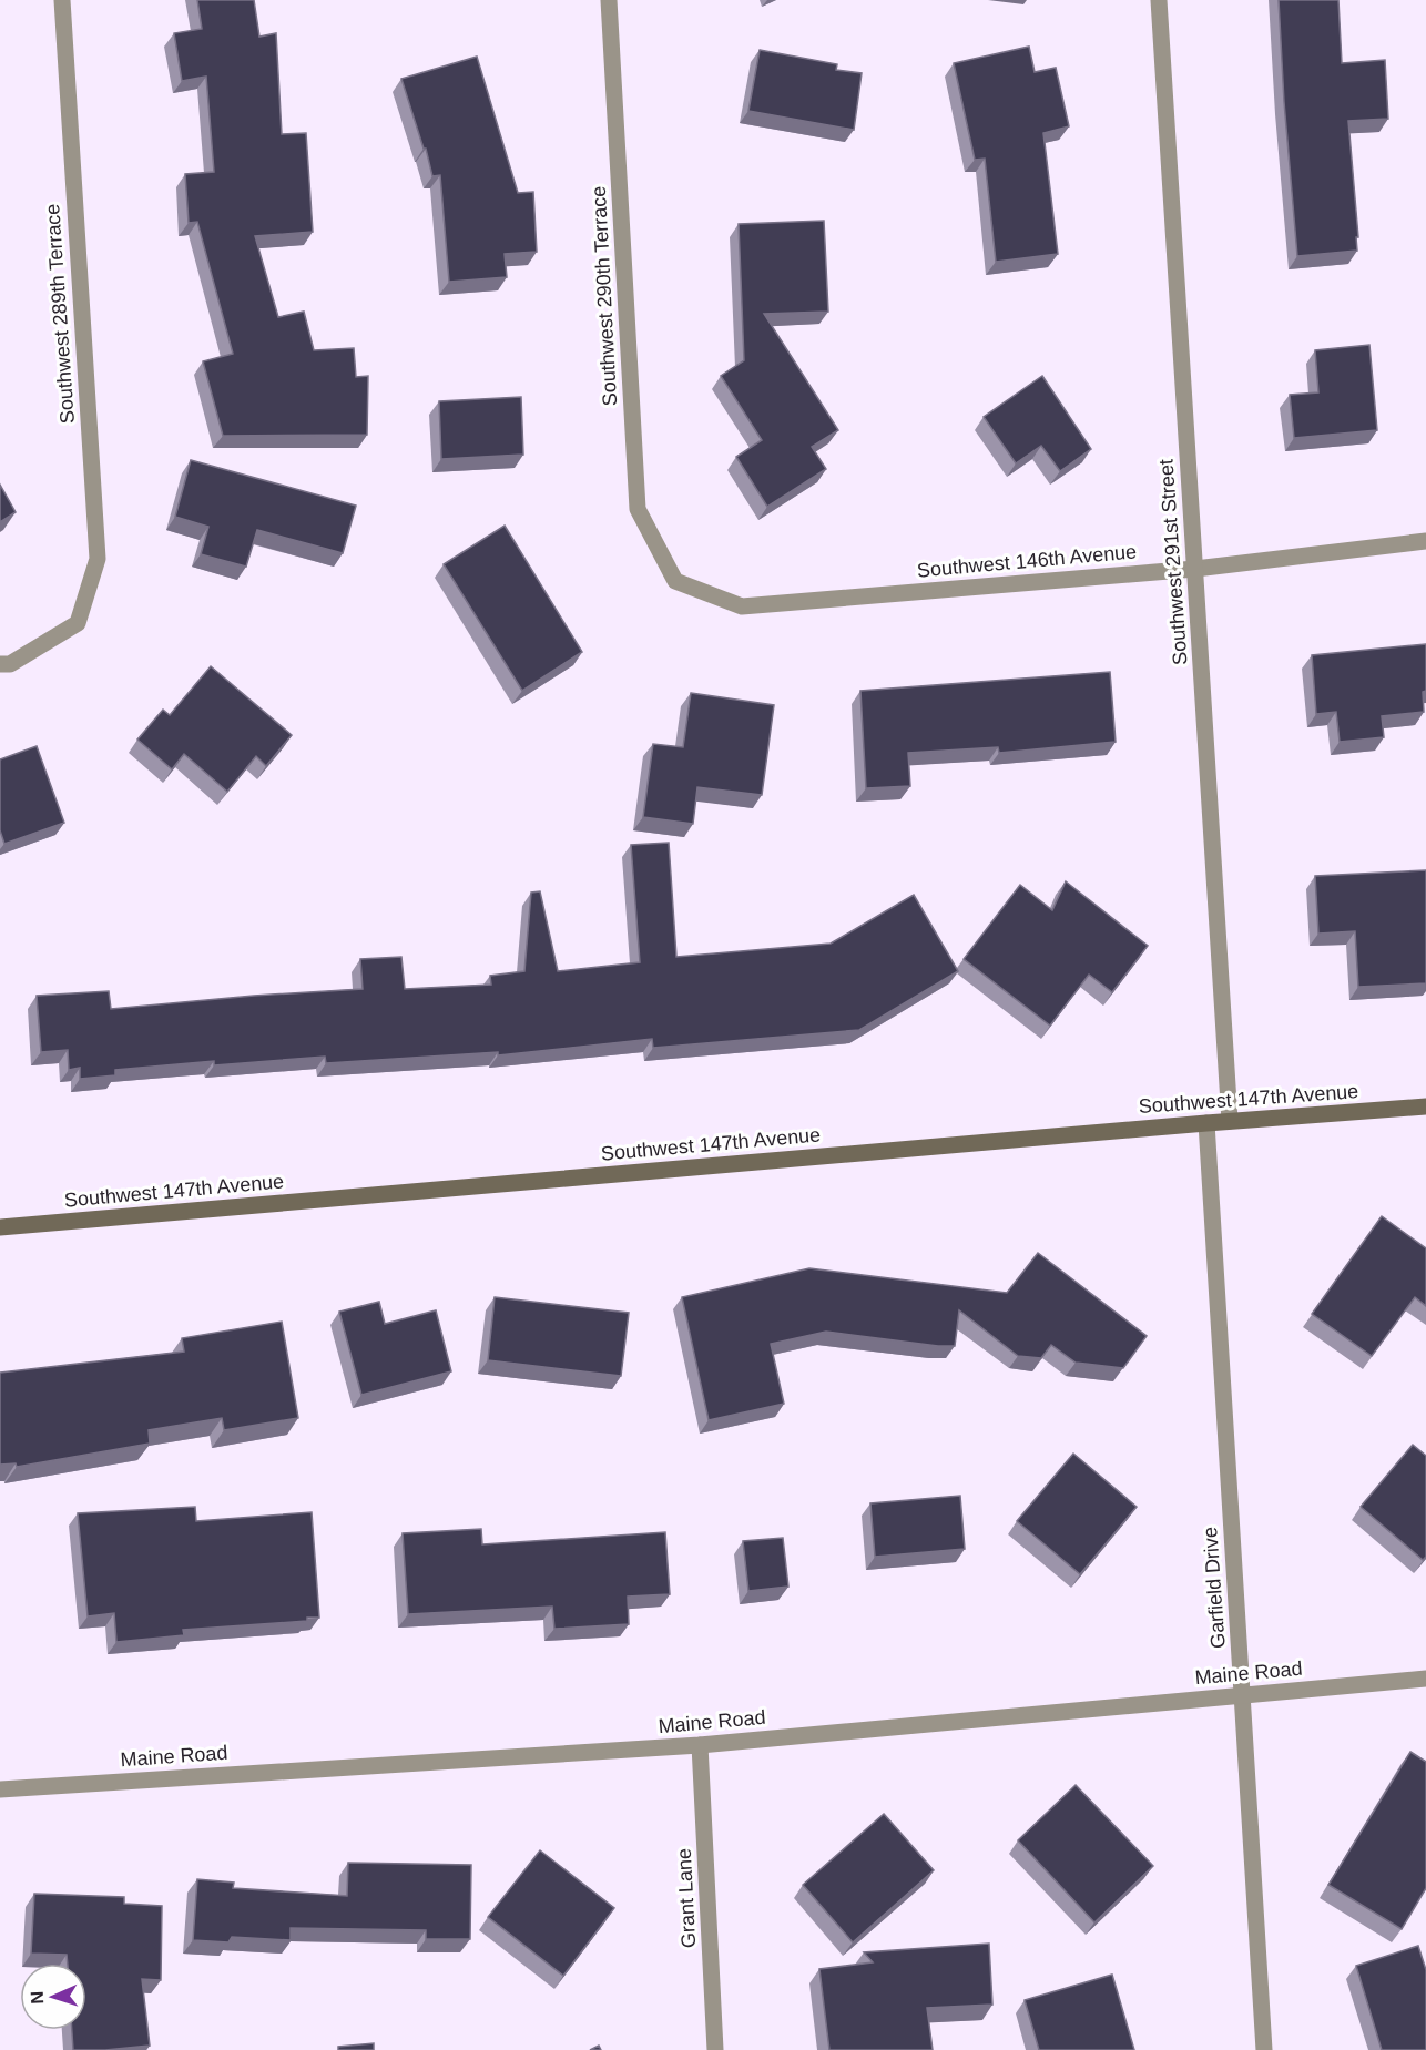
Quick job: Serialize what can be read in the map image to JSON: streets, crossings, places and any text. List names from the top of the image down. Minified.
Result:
{"streets":{"street":["Southwest 290th Terrace","Southwest 289th Terrace","Southwest 146th Avenue","Southwest 291st Street","Southwest 147th Avenue","Garfield Drive","Maine Road","Grant Lane"]},"crossings":[["Southwest 290th Terrace","Southwest 146th Avenue"],["Southwest 146th Avenue","Southwest 291st Street"],["Southwest 291st Street","Southwest 147th Avenue"],["Southwest 147th Avenue","Garfield Drive"],["Garfield Drive","Maine Road"],["Maine Road","Grant Lane"]],"north":"left"}
